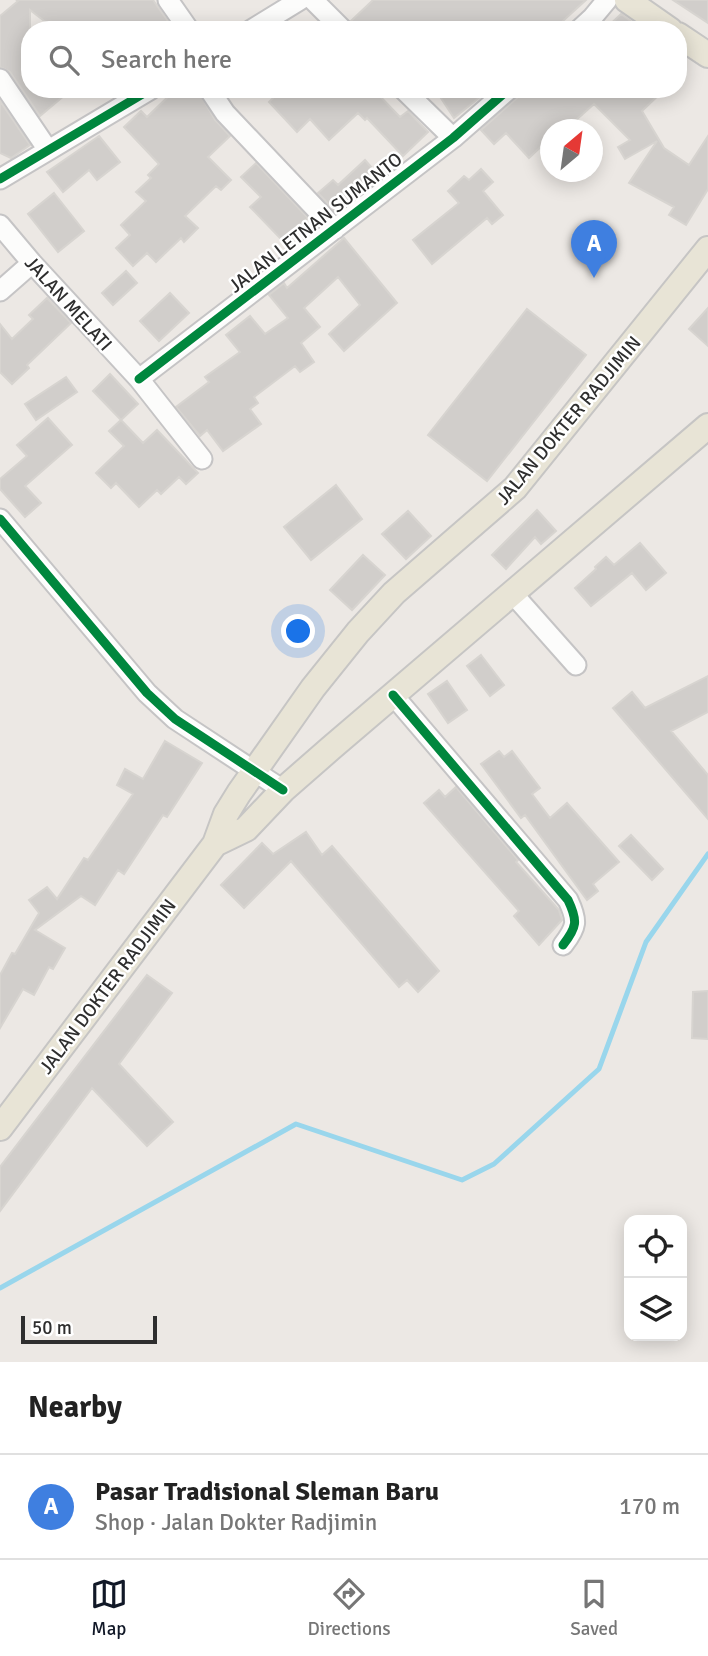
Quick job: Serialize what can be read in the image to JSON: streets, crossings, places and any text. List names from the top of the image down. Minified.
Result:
{"streets":{"main road":["JALAN DOKTER RADJIMIN"],"street":["JALAN LETNAN SUMANTO","JALAN MELATI"]},"crossings":[["JALAN LETNAN SUMANTO","JALAN MELATI"]],"scale_bar":"50 m","north":"top right","page":{"search":"Search here","pins":"A","scale":"50 m","heading":"Nearby","list":[{"mark":"A","name":"Pasar Tradisional Sleman Baru","note":"Shop · Jalan Dokter Radjimin","value":"170 m"}],"nav":["Map","Directions","Saved"]}}
